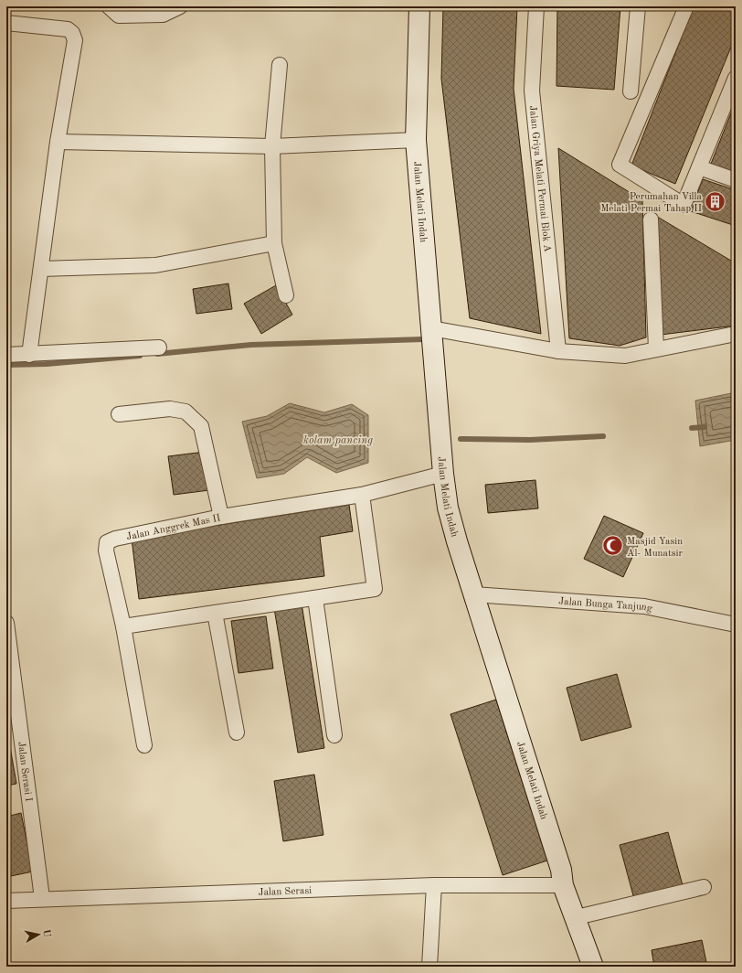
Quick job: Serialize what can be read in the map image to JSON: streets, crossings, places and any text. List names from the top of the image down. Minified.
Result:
{"streets":{"main road":["Jalan Melati Indah"],"street":["Jalan Griya Melati Permai Blok A","Jalan Anggrek Mas II","Jalan Bunga Tanjung","Jalan Serasi I","Jalan Serasi"]},"crossings":[["Jalan Melati Indah","Jalan Anggrek Mas II"],["Jalan Melati Indah","Jalan Bunga Tanjung"],["Jalan Melati Indah","Jalan Serasi"],["Jalan Serasi I","Jalan Serasi"]],"water":["kolam pancing"],"places":{"building":["Perumahan Villa Melati Permai Tahap II"],"mosque":["Masjid Yasin Al- Munatsir"]},"north":"right"}
